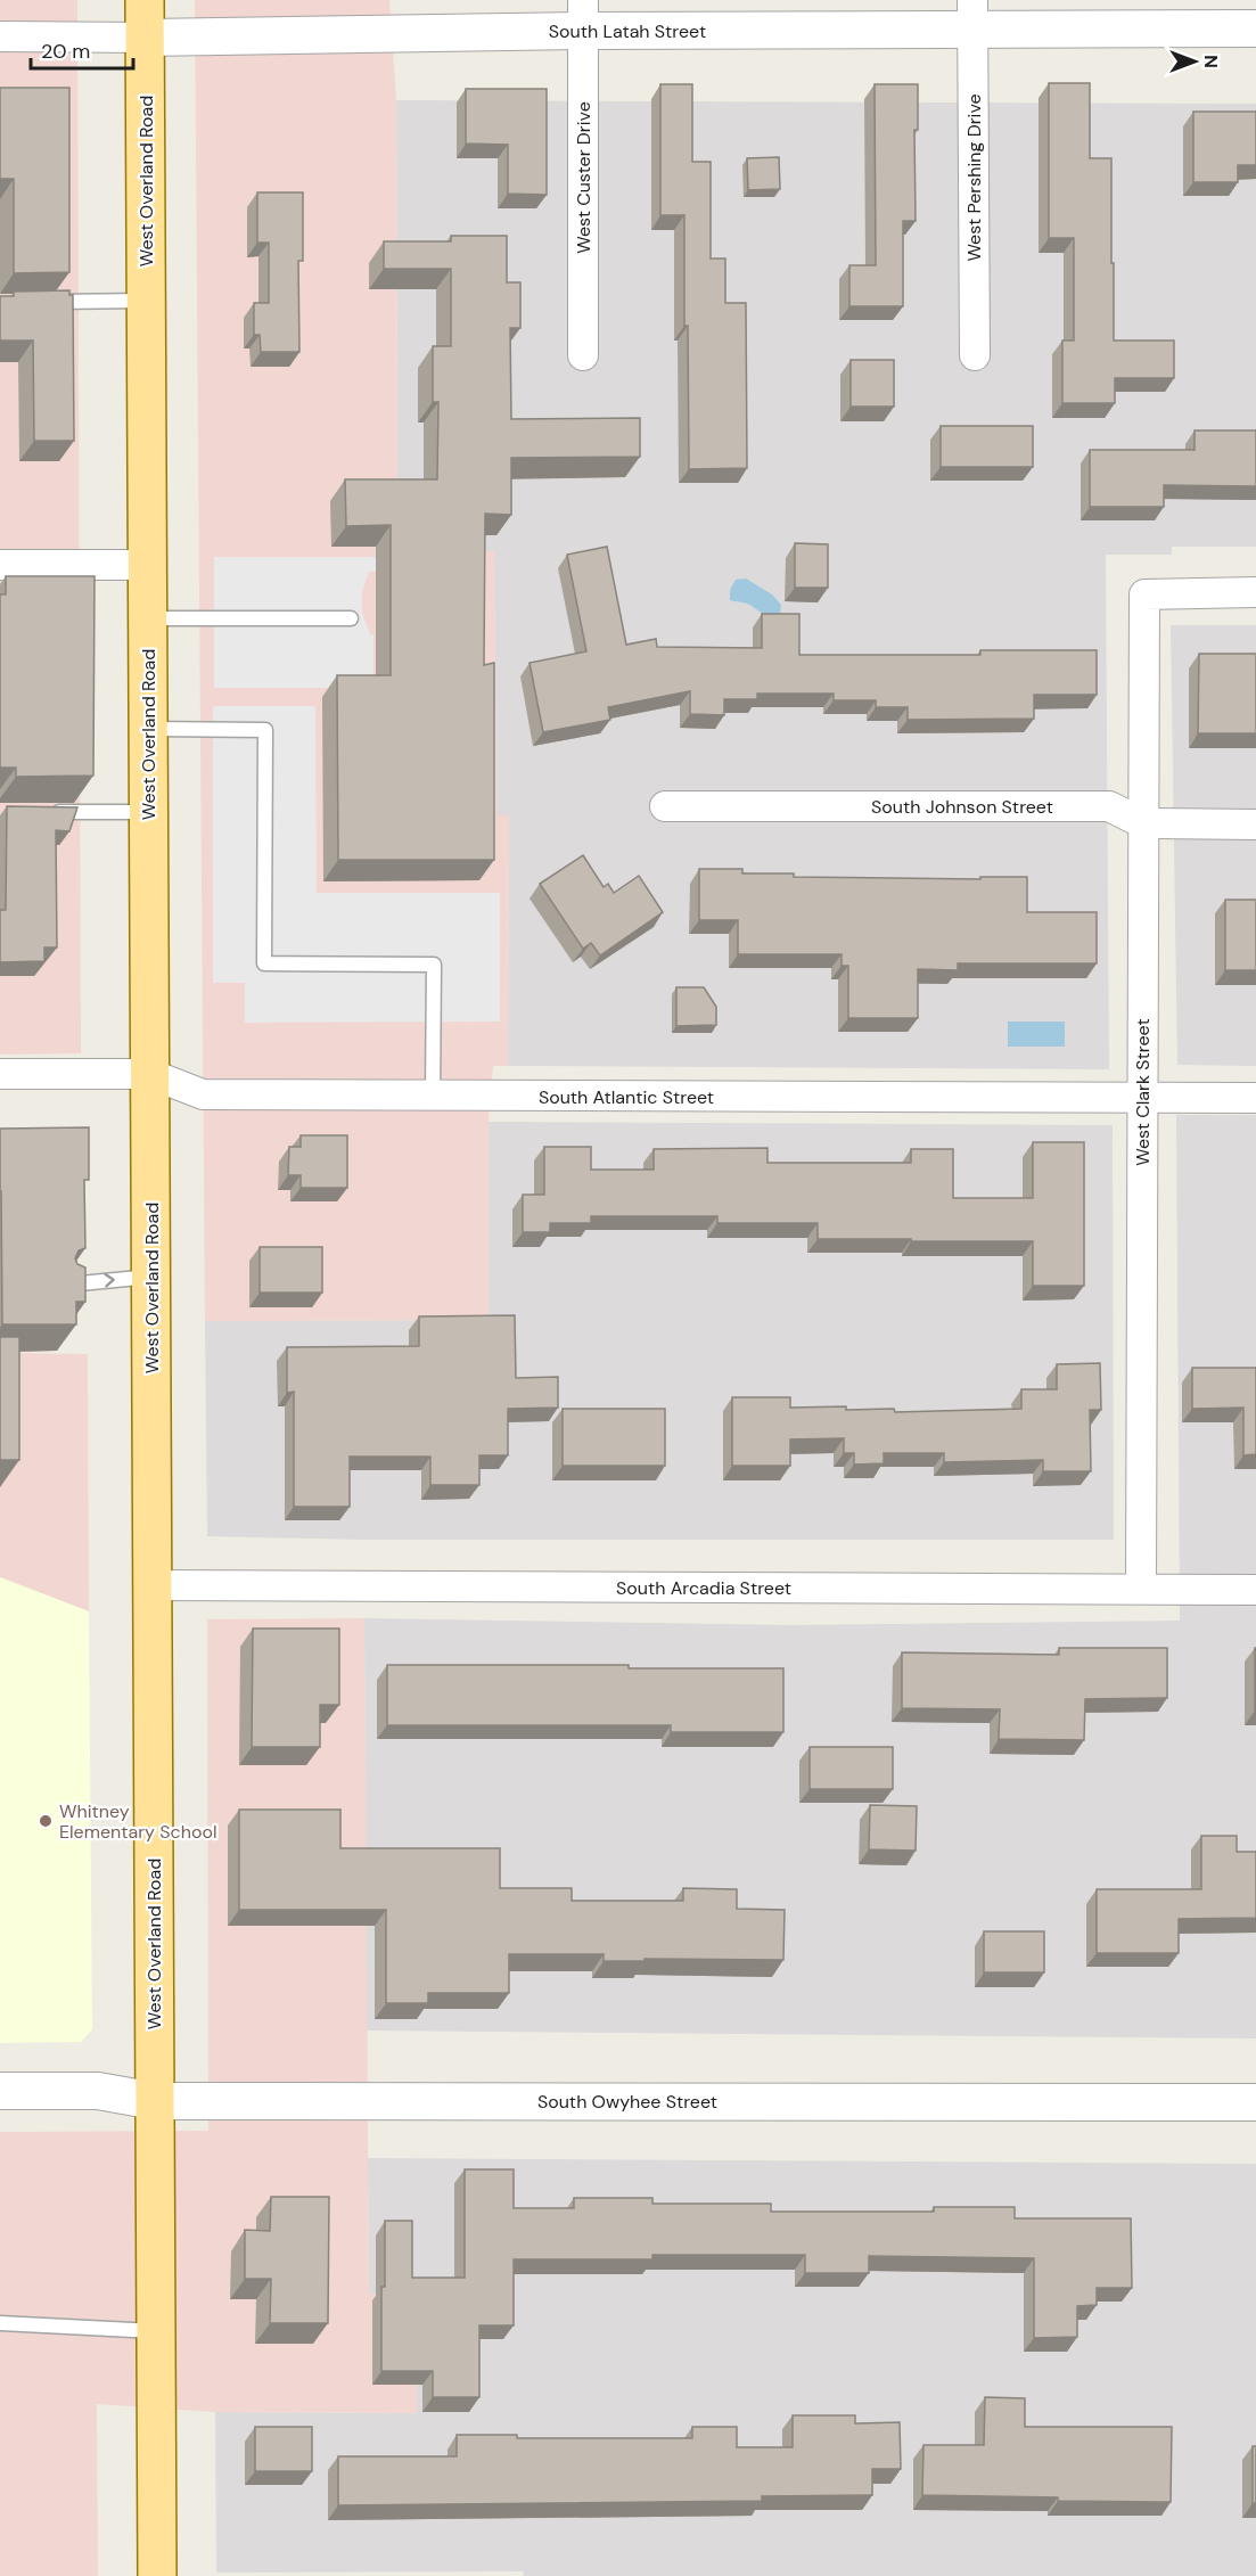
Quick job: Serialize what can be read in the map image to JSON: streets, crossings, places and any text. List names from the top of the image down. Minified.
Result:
{"streets":{"main road":["West Overland Road"],"street":["South Latah Street","West Custer Drive","West Pershing Drive","South Johnson Street","West Clark Street","South Atlantic Street","South Arcadia Street","South Owyhee Street"]},"crossings":[["South Latah Street","West Custer Drive"],["South Latah Street","West Pershing Drive"],["South Latah Street","West Overland Road"],["West Overland Road","South Atlantic Street"],["West Overland Road","South Arcadia Street"],["West Overland Road","South Owyhee Street"],["South Johnson Street","West Clark Street"],["West Clark Street","South Atlantic Street"],["West Clark Street","South Arcadia Street"]],"places":["Whitney Elementary School"],"scale_bar":"20 m","north":"right"}
